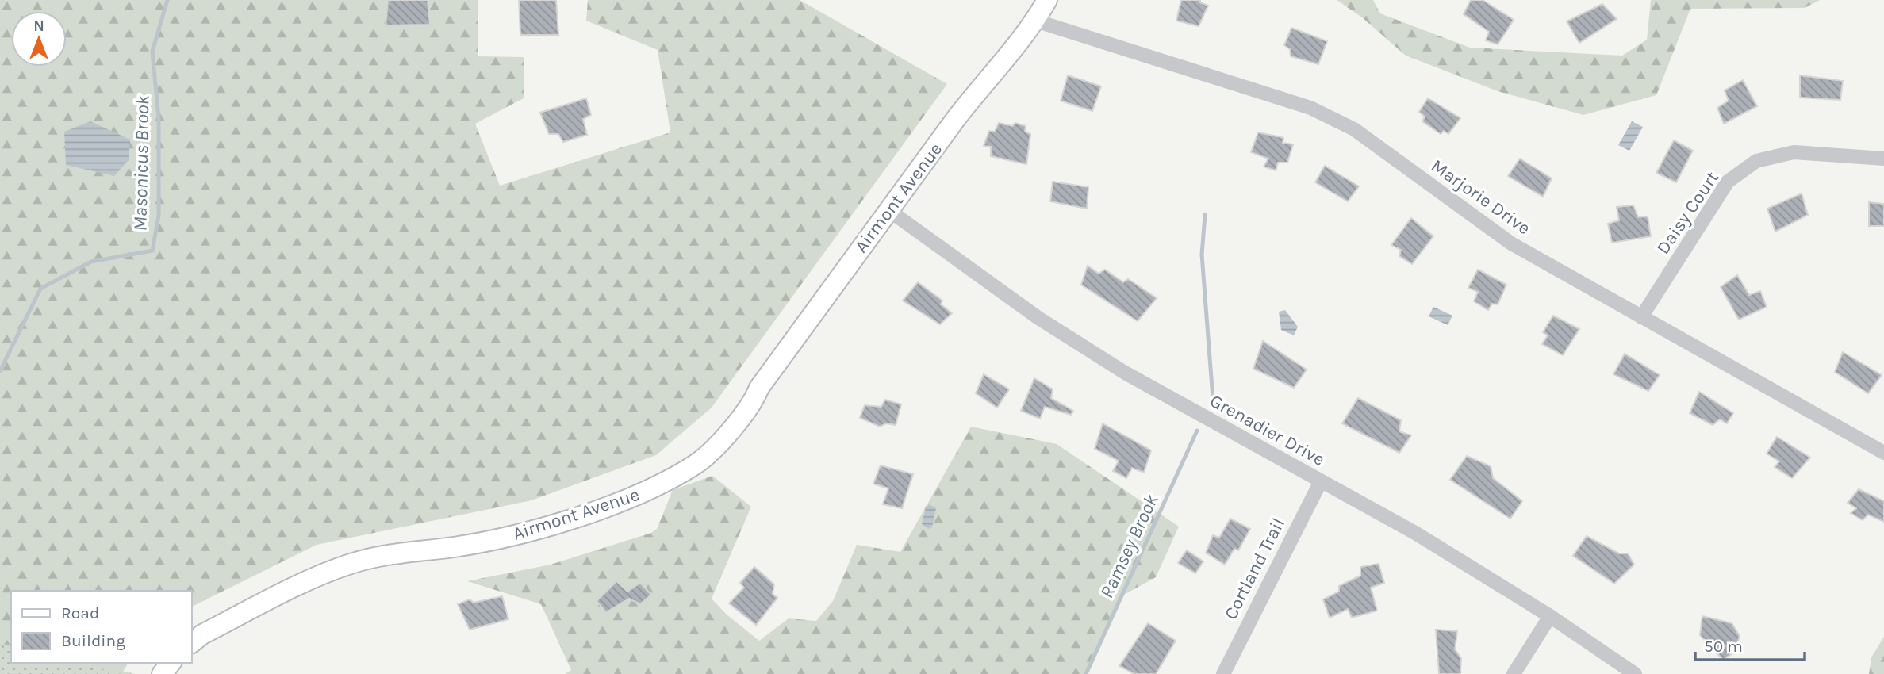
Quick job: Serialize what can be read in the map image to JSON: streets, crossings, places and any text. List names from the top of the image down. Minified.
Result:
{"streets":{"street":["Marjorie Drive","Airmont Avenue","Daisy Court","Grenadier Drive","Cortland Trail"]},"crossings":[["Marjorie Drive","Airmont Avenue"],["Marjorie Drive","Daisy Court"],["Airmont Avenue","Grenadier Drive"],["Grenadier Drive","Cortland Trail"]],"water":["Masonicus Brook","Ramsey Brook"],"legend":["Road","Building"],"scale_bar":"50 m","north":"top"}
